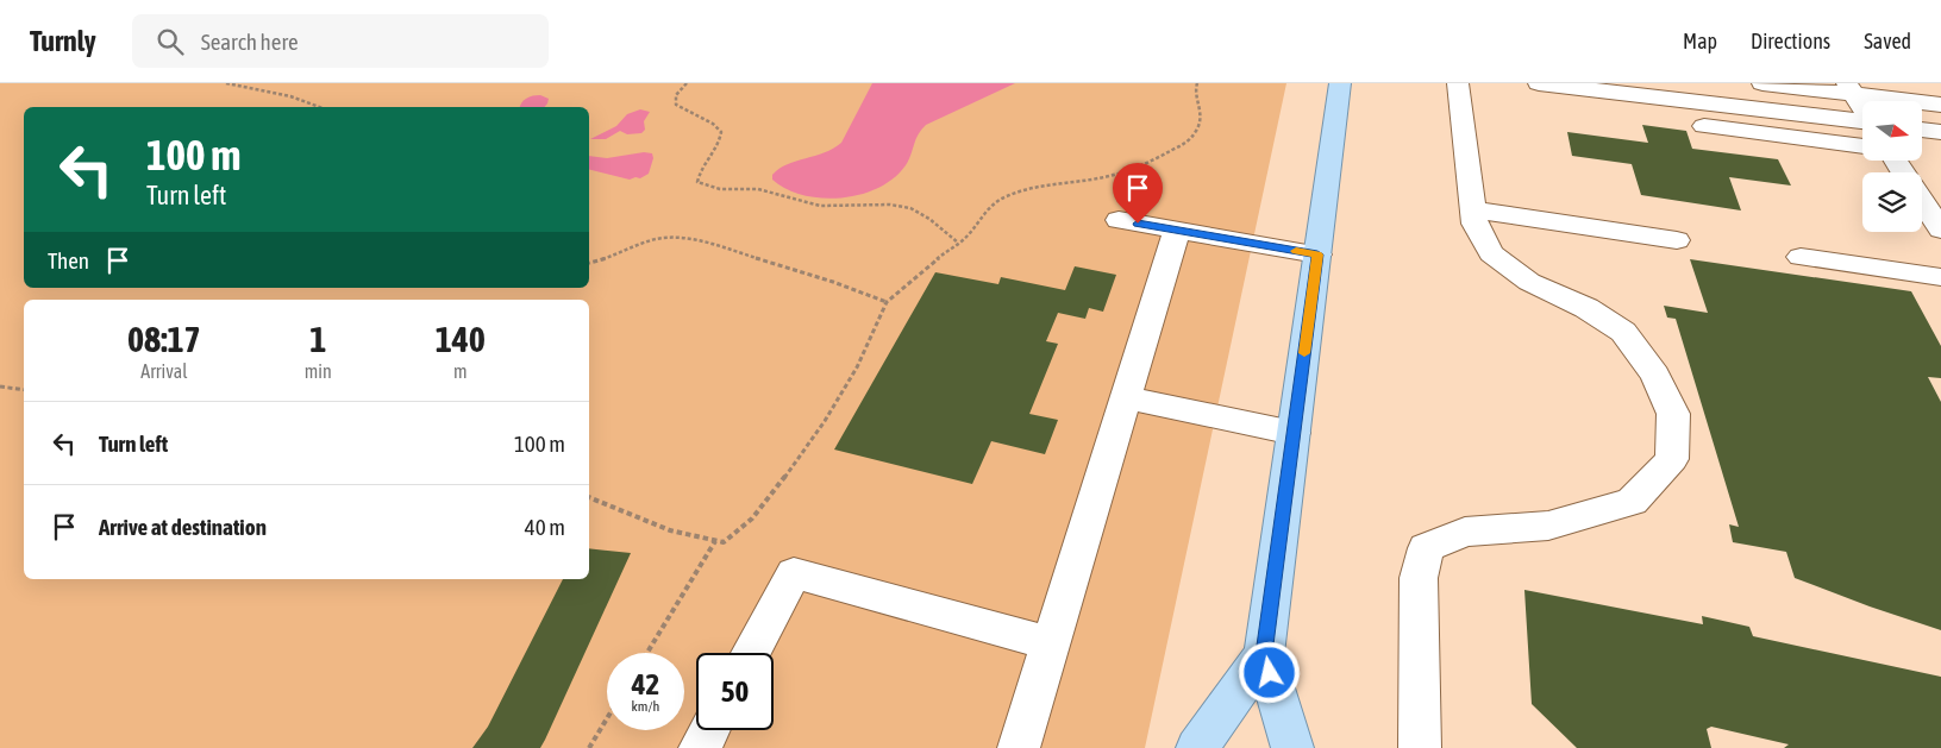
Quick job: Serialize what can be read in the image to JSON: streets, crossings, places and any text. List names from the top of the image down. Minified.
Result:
{"north":"right","page":{"header":"Turnly","search":"Search here","nav":["Map","Directions","Saved"],"turn":["100 m","Turn left"],"then":"Then","eta":["08:17","Arrival","1","min","140","m"],"list":[{"name":"Turn left","value":"100 m"},{"name":"Arrive at destination","value":"40 m"}],"speed":"42 km/h","limit":"50"}}
